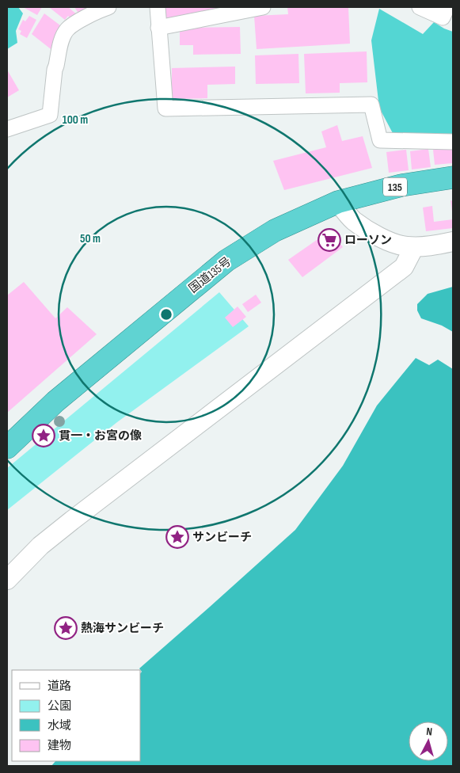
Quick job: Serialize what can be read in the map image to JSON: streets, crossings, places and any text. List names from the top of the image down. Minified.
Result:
{"streets":{"highway":["135","国道135号"]},"places":{"supermarket":["ローソン"],"place":["貫一・お宮の像","サンビーチ","熱海サンビーチ"]},"legend":["道路","公園","水域","建物"],"north":"top","rings":["100 m","50 m"]}
